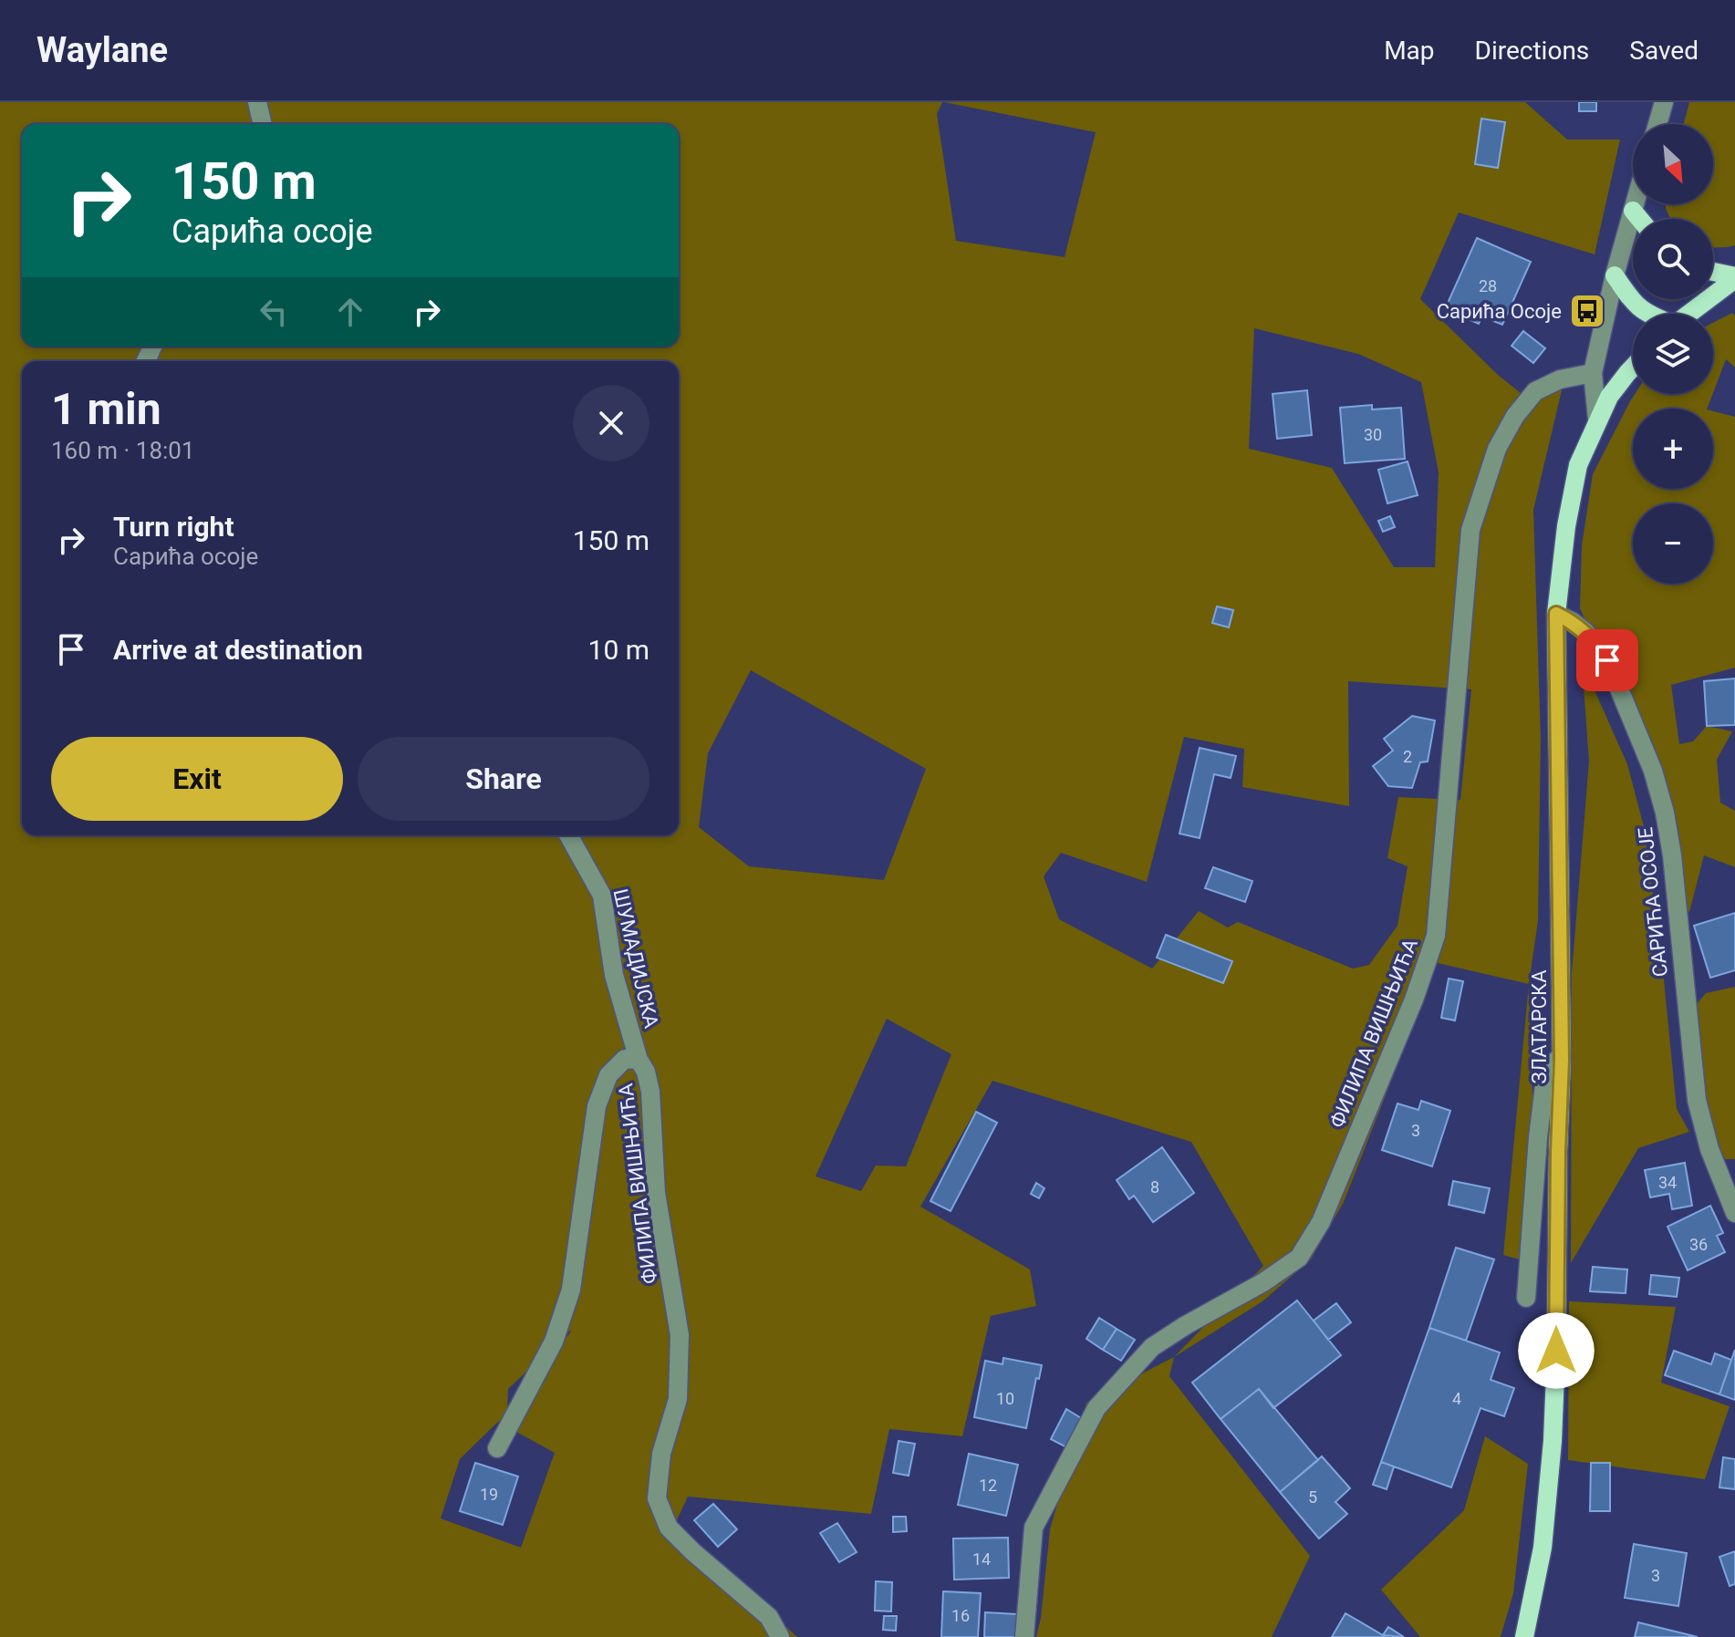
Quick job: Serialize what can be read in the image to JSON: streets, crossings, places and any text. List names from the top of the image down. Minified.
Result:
{"streets":{"main road":["ЗЛАТАРСКА"],"street":["САРИЋА ОСОЈЕ","ШУМАДИЈСКА","ФИЛИПА ВИШЊИЋА"]},"crossings":[["САРИЋА ОСОЈЕ","ЗЛАТАРСКА"],["ШУМАДИЈСКА","ФИЛИПА ВИШЊИЋА"]],"places":{"bus stop":["Сарића Осоје"]},"house_numbers":["28","30","2","3","34","8","36","10","4","12","19","5","14","3","16"],"north":"bottom right","page":{"header":"Waylane","nav":["Map","Directions","Saved"],"map_buttons":["+","−"],"turn":["150 m","Сарића осоје"],"heading":["1 min","160 m · 18:01"],"list":[{"name":"Turn right","note":"Сарића осоје","value":"150 m"},{"name":"Arrive at destination","value":"10 m"}],"buttons":["Exit","Share"]}}
